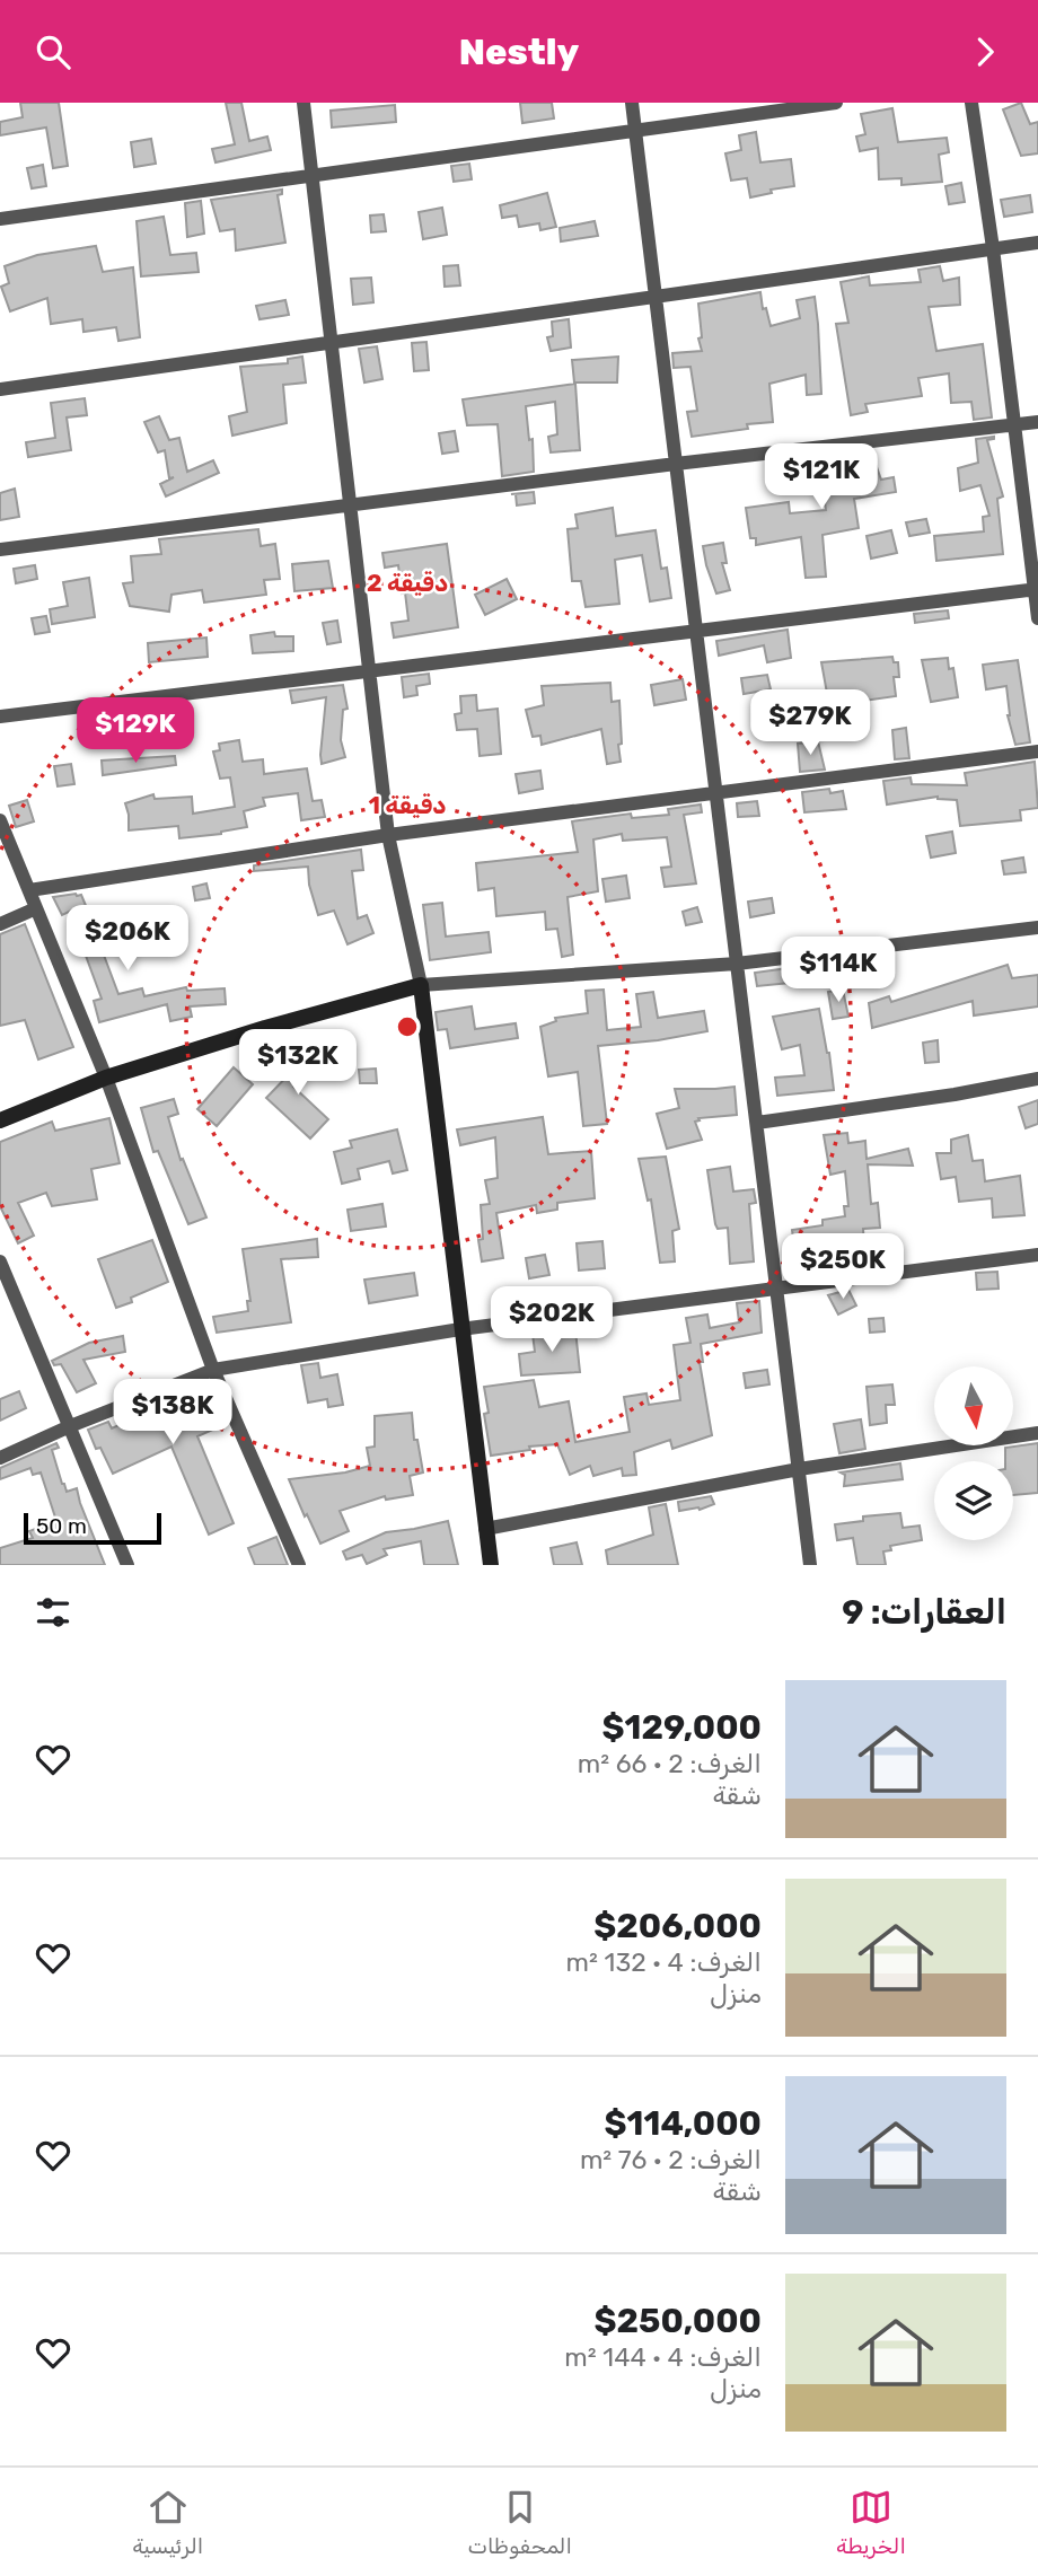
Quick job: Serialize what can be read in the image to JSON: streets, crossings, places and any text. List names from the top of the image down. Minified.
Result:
{"scale_bar":"50 m","north":"bottom","page":{"header":"Nestly","price":["$121K","$279K","$129K","$206K","$114K","$132K","$250K","$202K","$138K"],"scale":"50 m","heading":"العقارات: 9","list":[{"name":"$129,000","note":"الغرف: 2 · 66 m² · شقة"},{"name":"$206,000","note":"الغرف: 4 · 132 m² · منزل"},{"name":"$114,000","note":"الغرف: 2 · 76 m² · شقة"},{"name":"$250,000","note":"الغرف: 4 · 144 m² · منزل"}],"tabs":["الخريطة","المحفوظات","الرئيسية"]},"rings":["2 دقيقة","1 دقيقة"]}
